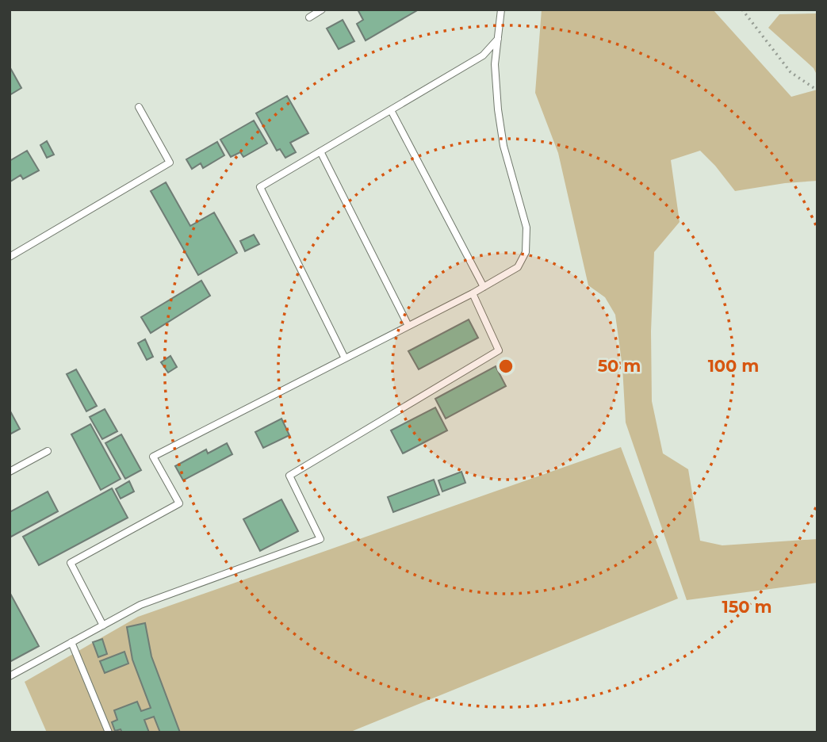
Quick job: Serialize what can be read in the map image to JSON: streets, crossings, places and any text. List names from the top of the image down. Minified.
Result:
{"rings":["50 m","100 m","150 m"]}
